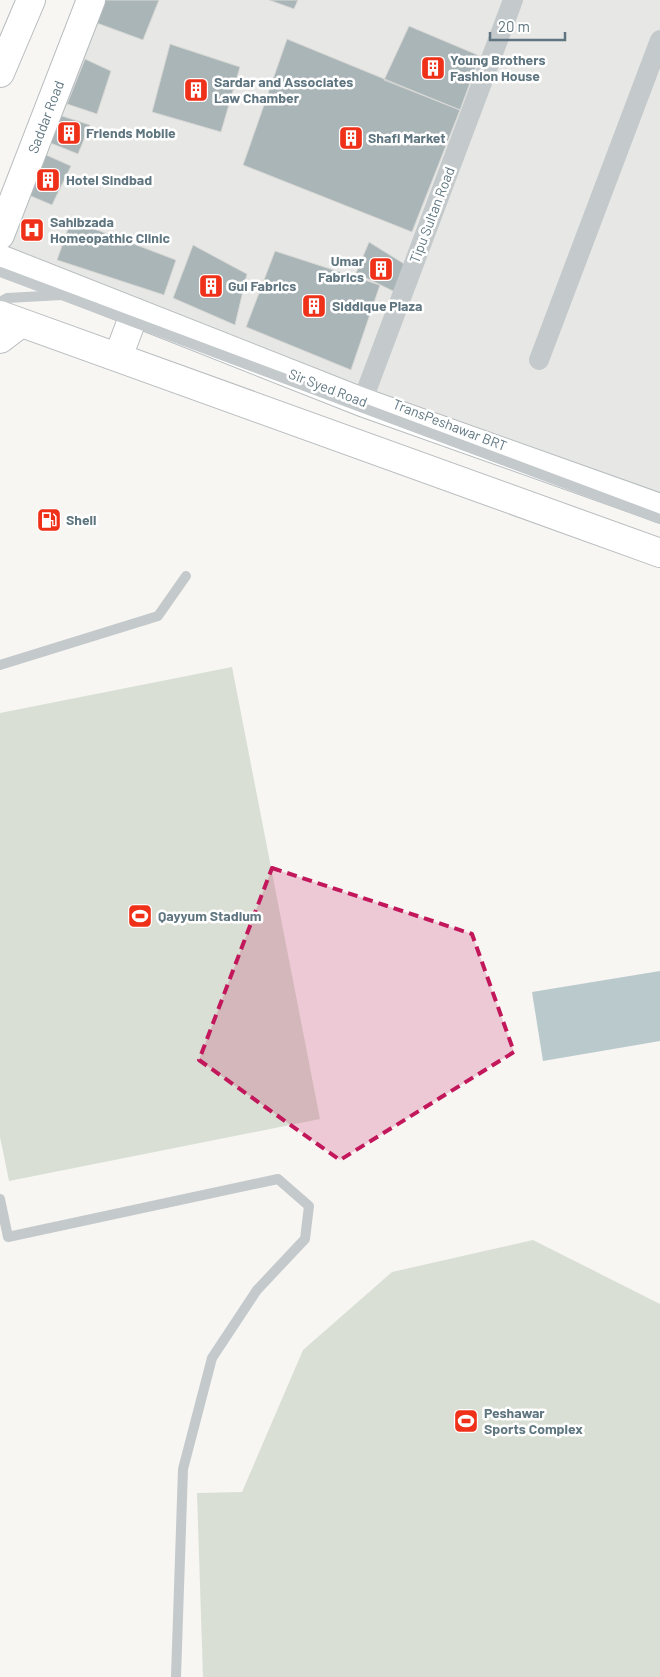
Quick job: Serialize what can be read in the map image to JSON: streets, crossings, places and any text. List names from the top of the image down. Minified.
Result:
{"streets":{"main road":["Saddar Road","Sir Syed Road"],"street":["Tipu Sultan Road"],"lane":["TransPeshawar BRT"]},"crossings":[["Tipu Sultan Road","Sir Syed Road"]],"places":{"building":["Young Brothers Fashion House","Sardar and Associates Law Chamber","Friends Mobile","Shafi Market","Hotel Sindbad","Umar Fabrics","Gul Fabrics","Siddique Plaza"],"hospital":["Sahibzada Homeopathic Clinic"],"fuel station":["Shell"],"sports":["Qayyum Stadium","Peshawar Sports Complex"]},"scale_bar":"20 m"}
